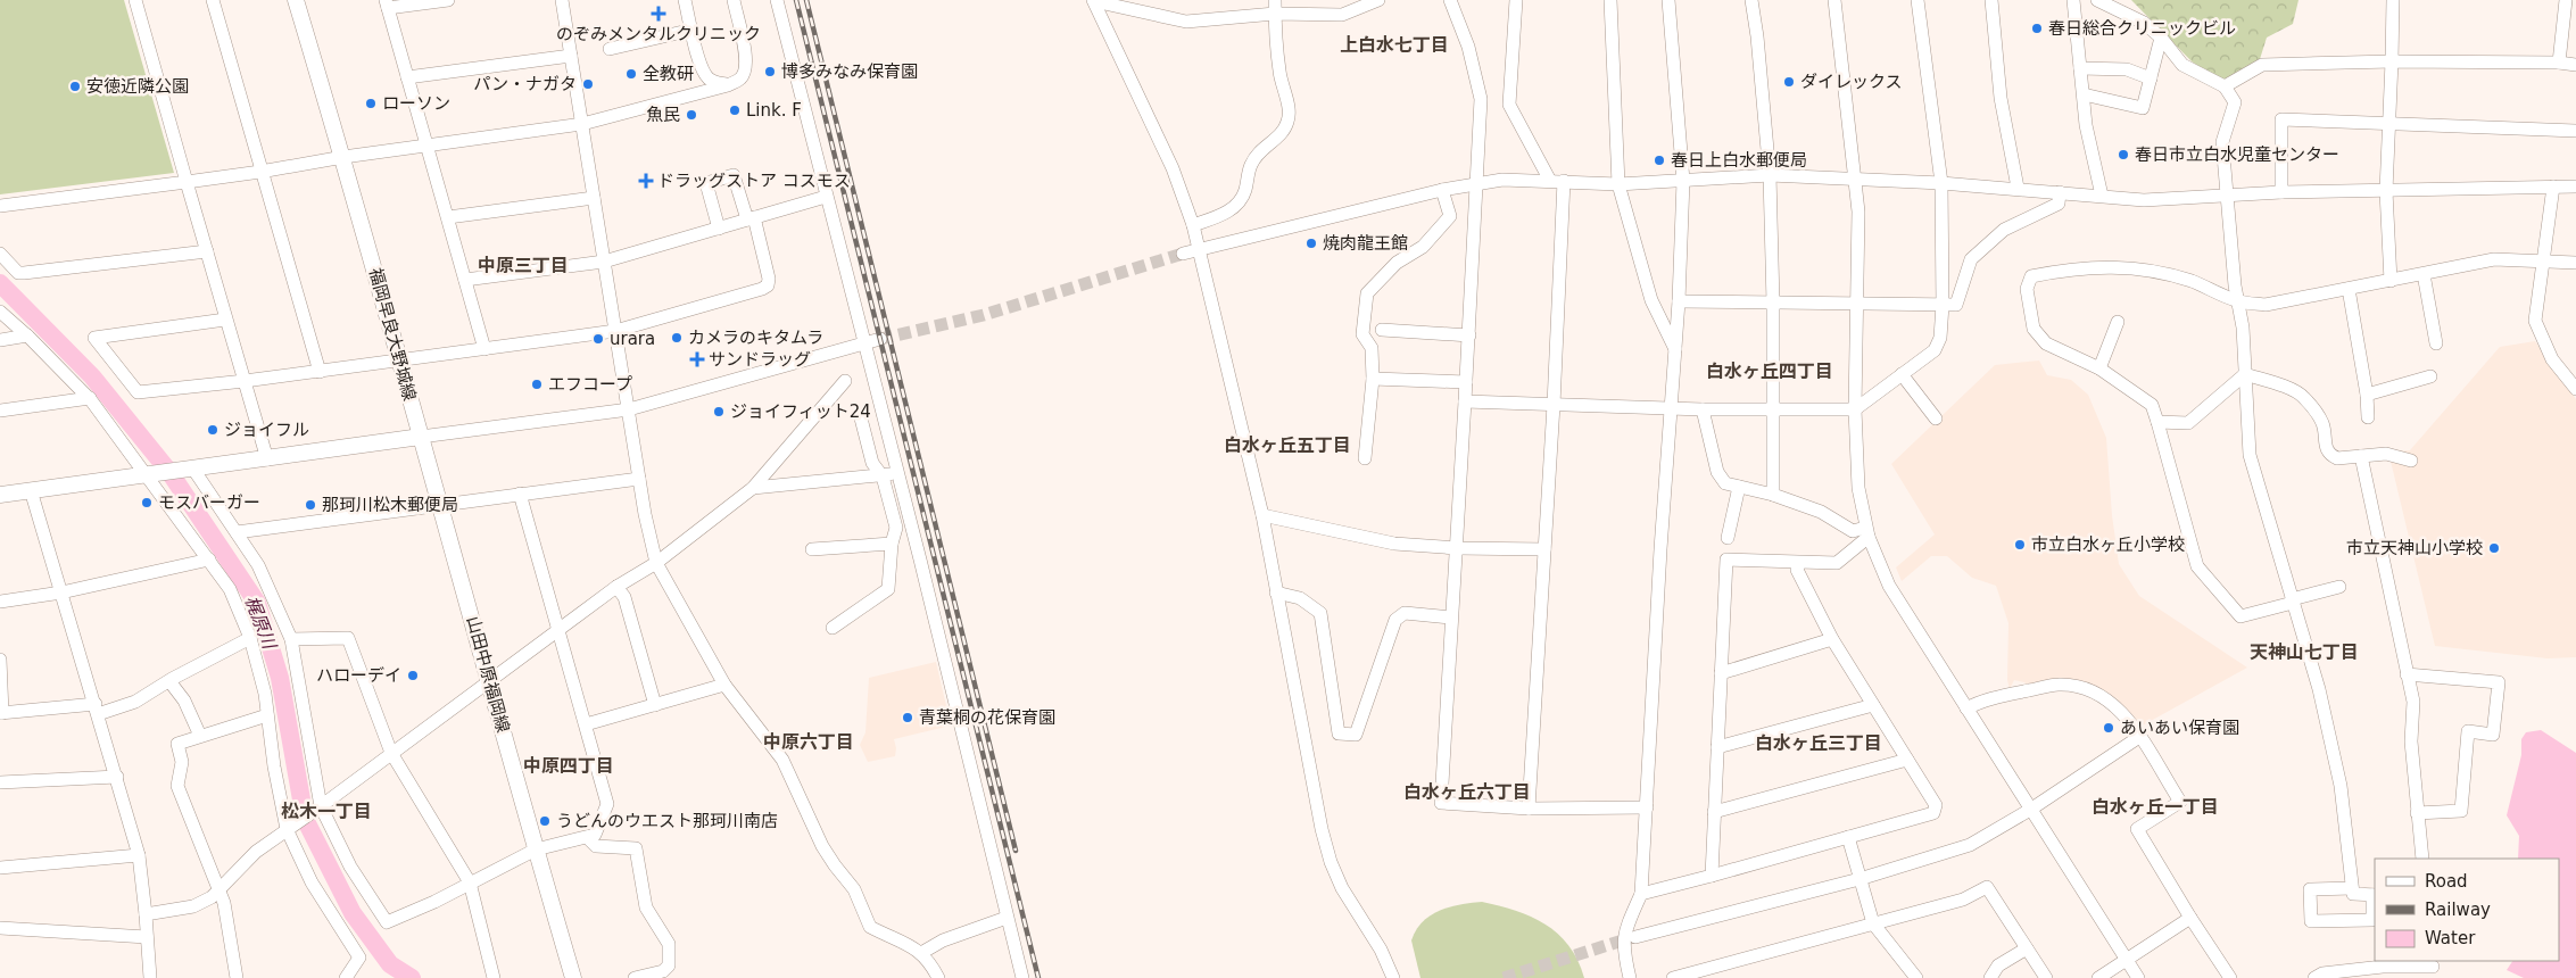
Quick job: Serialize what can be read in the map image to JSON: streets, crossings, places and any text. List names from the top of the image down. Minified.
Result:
{"streets":{"main road":["福岡早良大野城線","山田中原福岡線"]},"crossings":[["福岡早良大野城線","山田中原福岡線"]],"districts":["上白水七丁目","中原三丁目","白水ヶ丘四丁目","白水ヶ丘五丁目","天神山七丁目","中原六丁目","白水ヶ丘三丁目","中原四丁目","白水ヶ丘六丁目","白水ヶ丘一丁目","松木一丁目"],"water":["梶原川"],"places":{"health":["のぞみメンタルクリニック","ドラッグストア コスモス","サンドラッグ"],"other":["春日総合クリニックビル","博多みなみ保育園","全教研","ダイレックス","パン・ナガタ","安徳近隣公園","ローソン","Link. F","魚民","春日市立白水児童センター","春日上白水郵便局","焼肉龍王館","カメラのキタムラ","urara","エフコープ","ジョイフィット24","ジョイフル","モスバーガー","那珂川松木郵便局","市立白水ヶ丘小学校","市立天神山小学校","ハローデイ","青葉桐の花保育園","あいあい保育園","うどんのウエスト那珂川南店"]},"legend":["Road","Railway","Water"]}
